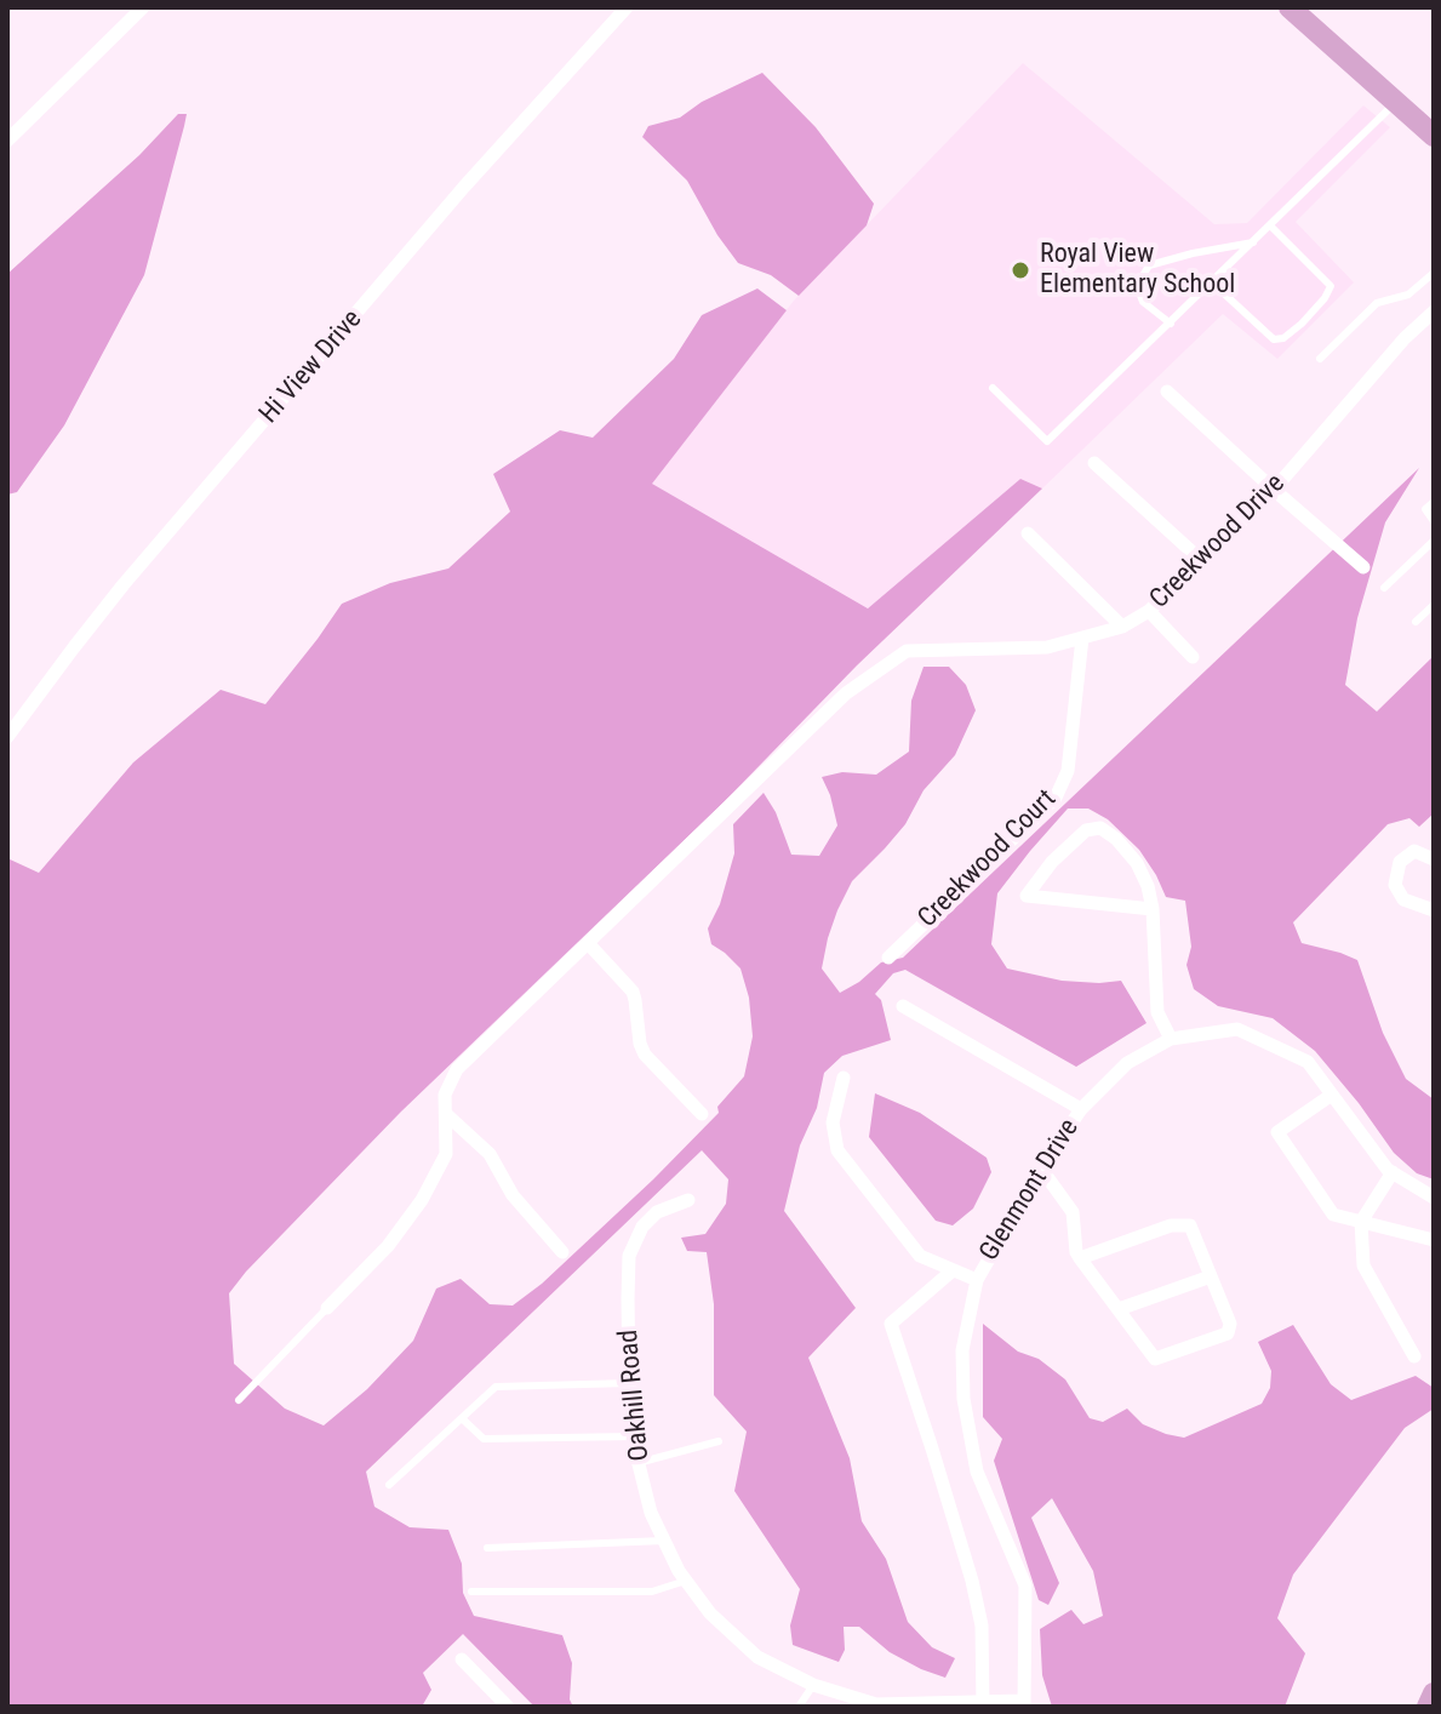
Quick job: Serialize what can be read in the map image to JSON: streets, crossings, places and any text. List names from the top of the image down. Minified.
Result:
{"streets":{"street":["Hi View Drive","Creekwood Drive","Creekwood Court","Glenmont Drive","Oakhill Road"]},"crossings":[["Creekwood Drive","Creekwood Court"],["Glenmont Drive","Oakhill Road"]],"places":["Royal View Elementary School"]}
